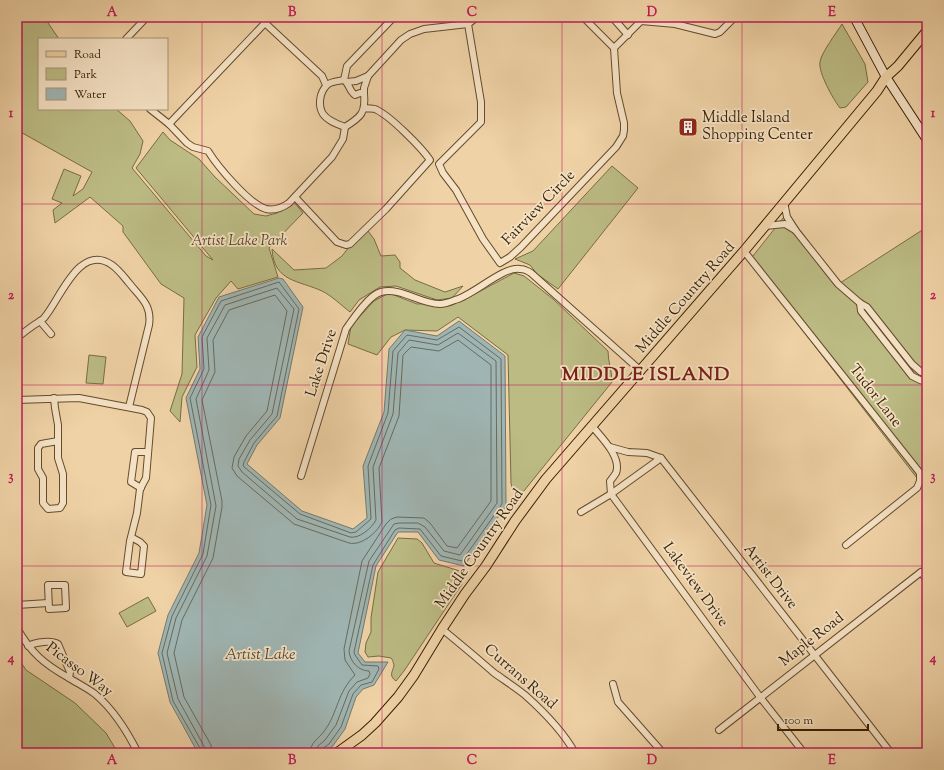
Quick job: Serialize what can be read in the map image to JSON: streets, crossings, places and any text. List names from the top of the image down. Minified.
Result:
{"streets":{"main road":["Middle Country Road"],"street":["Fairview Circle","Lake Drive","Tudor Lane","Artist Drive","Lakeview Drive","Maple Road","Picasso Way","Currans Road"]},"crossings":[["Middle Country Road","Lake Drive"],["Middle Country Road","Tudor Lane"],["Middle Country Road","Currans Road"],["Artist Drive","Maple Road"],["Lakeview Drive","Maple Road"]],"districts":["MIDDLE ISLAND"],"water":["Artist Lake"],"parks":["Artist Lake Park"],"places":{"building":["Middle Island Shopping Center"]},"legend":["Road","Park","Water"],"scale_bar":"100 m","grid":{"columns":["A","B","C","D","E"],"rows":["1","2","3","4"]}}
